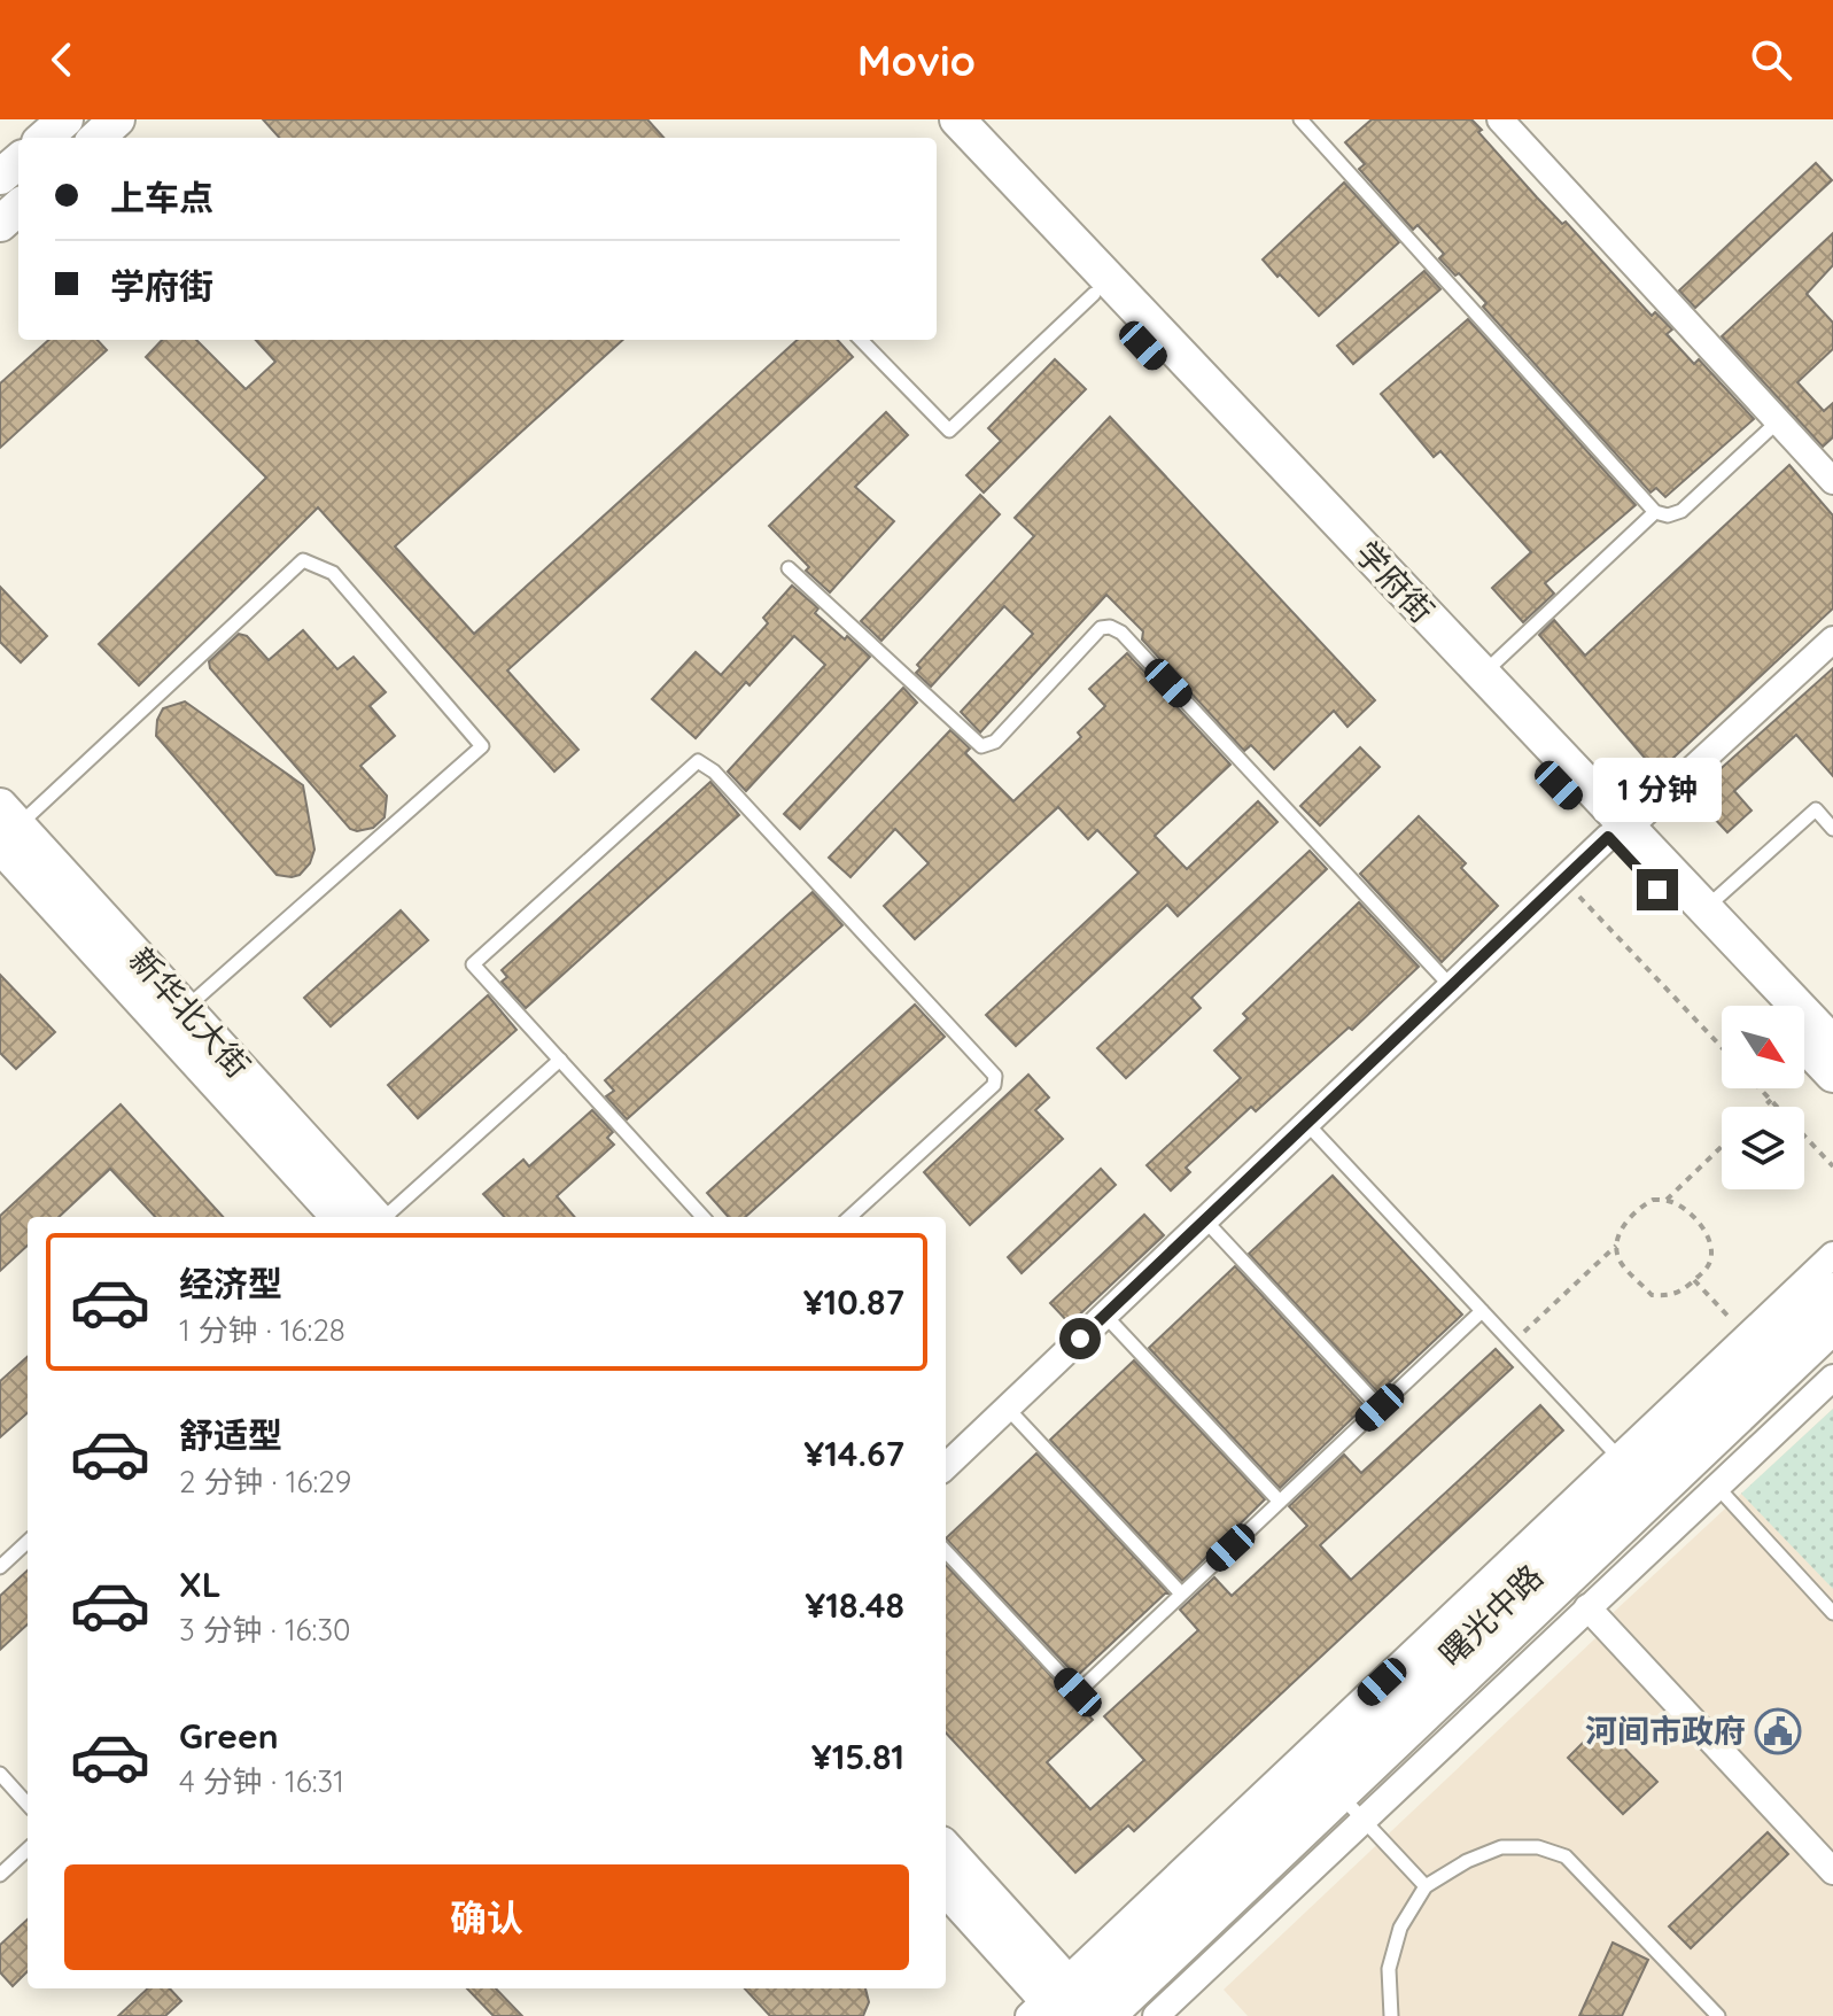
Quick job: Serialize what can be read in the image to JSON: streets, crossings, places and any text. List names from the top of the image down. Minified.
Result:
{"streets":{"main road":["学府街","新华北大街","曙光中路"]},"places":{"public building":["河间市政府"]},"north":"bottom right","page":{"header":"Movio","banner":["上车点","学府街"],"bubble":"1 分钟","list":[{"name":"经济型","note":"1 分钟 · 16:28","value":"¥10.87"},{"name":"舒适型","note":"2 分钟 · 16:29","value":"¥14.67"},{"name":"XL","note":"3 分钟 · 16:30","value":"¥18.48"},{"name":"Green","note":"4 分钟 · 16:31","value":"¥15.81"}],"buttons":"确认"}}
